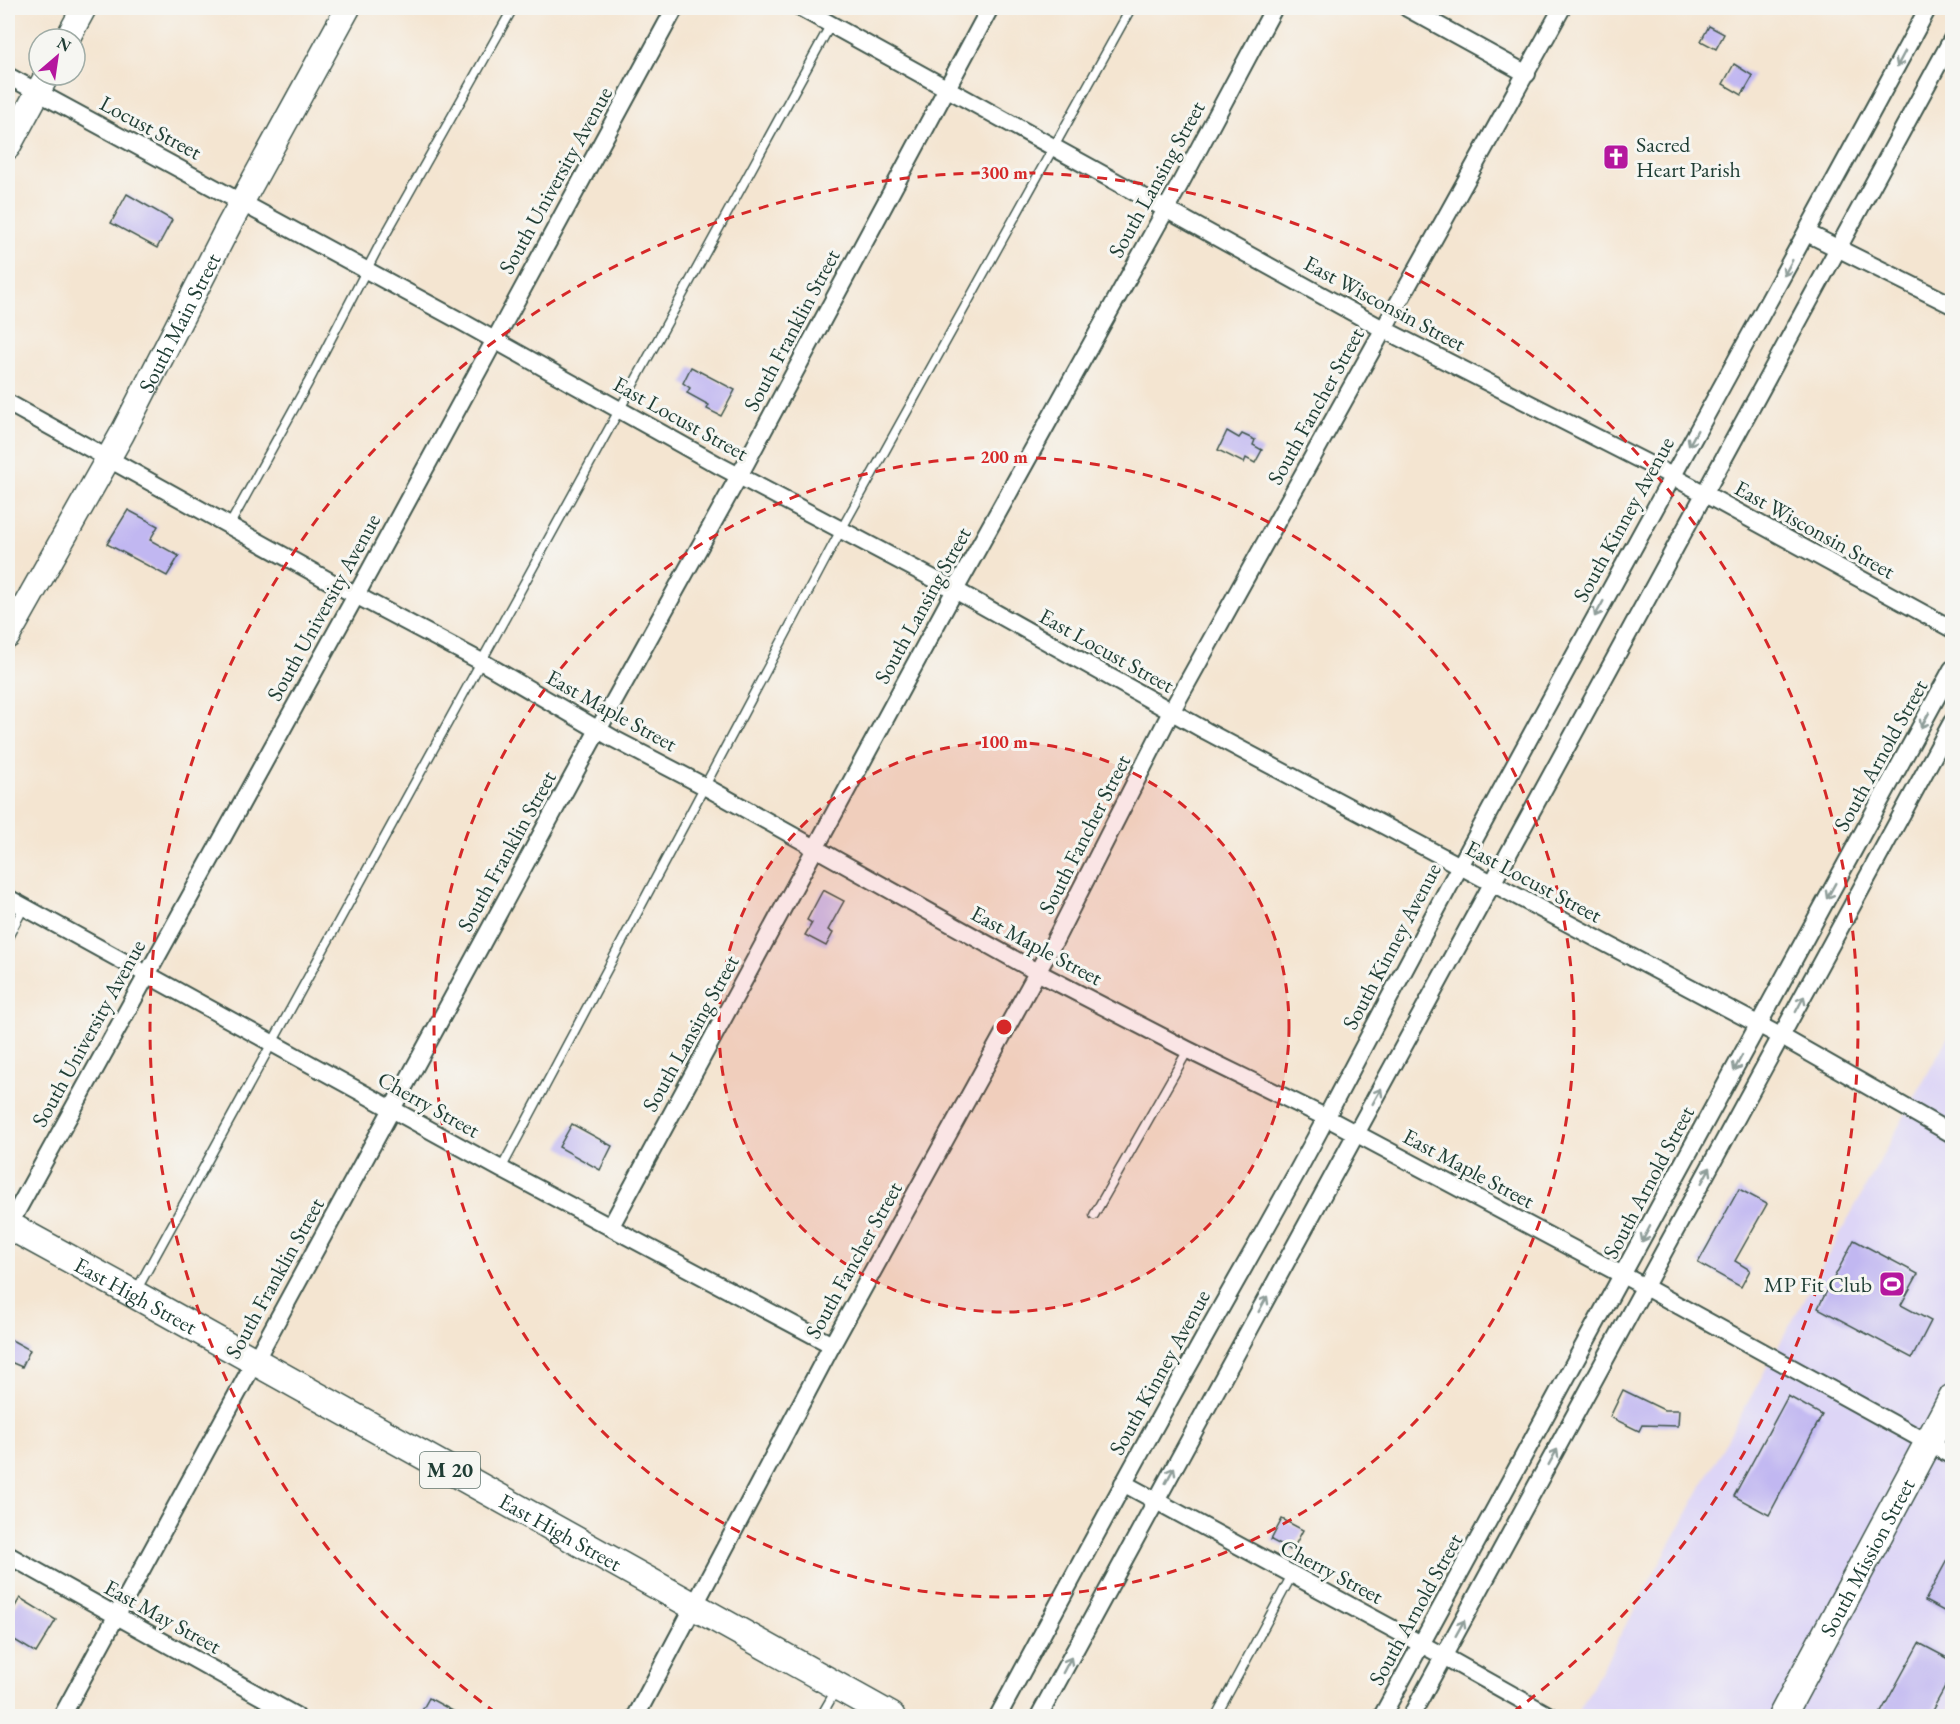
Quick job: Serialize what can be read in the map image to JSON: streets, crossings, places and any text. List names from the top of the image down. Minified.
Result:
{"streets":{"main road":["East High Street","M 20","South Mission Street"],"street":["Locust Street","South Lansing Street","South University Avenue","East Wisconsin Street","South Main Street","South Franklin Street","South Fancher Street","East Locust Street","South Kinney Avenue","East Maple Street","South Arnold Street","Cherry Street","East May Street"]},"crossings":[["Locust Street","South Main Street"],["Locust Street","East Locust Street"],["South Lansing Street","East Wisconsin Street"],["South Lansing Street","East Locust Street"],["South Lansing Street","East Maple Street"],["South Lansing Street","Cherry Street"],["South University Avenue","East Locust Street"],["South University Avenue","East Maple Street"],["South University Avenue","Cherry Street"],["South University Avenue","East High Street"],["East Wisconsin Street","South Franklin Street"],["East Wisconsin Street","South Fancher Street"],["East Wisconsin Street","South Kinney Avenue"],["South Main Street","East Locust Street"],["South Main Street","East Maple Street"],["South Franklin Street","East Locust Street"],["South Franklin Street","East Maple Street"],["South Franklin Street","Cherry Street"],["South Franklin Street","East High Street"],["South Franklin Street","East May Street"],["South Fancher Street","East Locust Street"],["South Fancher Street","East Maple Street"],["South Fancher Street","Cherry Street"],["South Fancher Street","East High Street"],["East Locust Street","South Kinney Avenue"],["East Locust Street","South Arnold Street"],["South Kinney Avenue","East Maple Street"],["South Kinney Avenue","Cherry Street"],["East Maple Street","South Arnold Street"],["East Maple Street","South Mission Street"],["South Arnold Street","Cherry Street"]],"places":{"church":["Sacred Heart Parish"],"sports":["MP Fit Club"]},"north":"top right","rings":["300 m","200 m","100 m"]}
